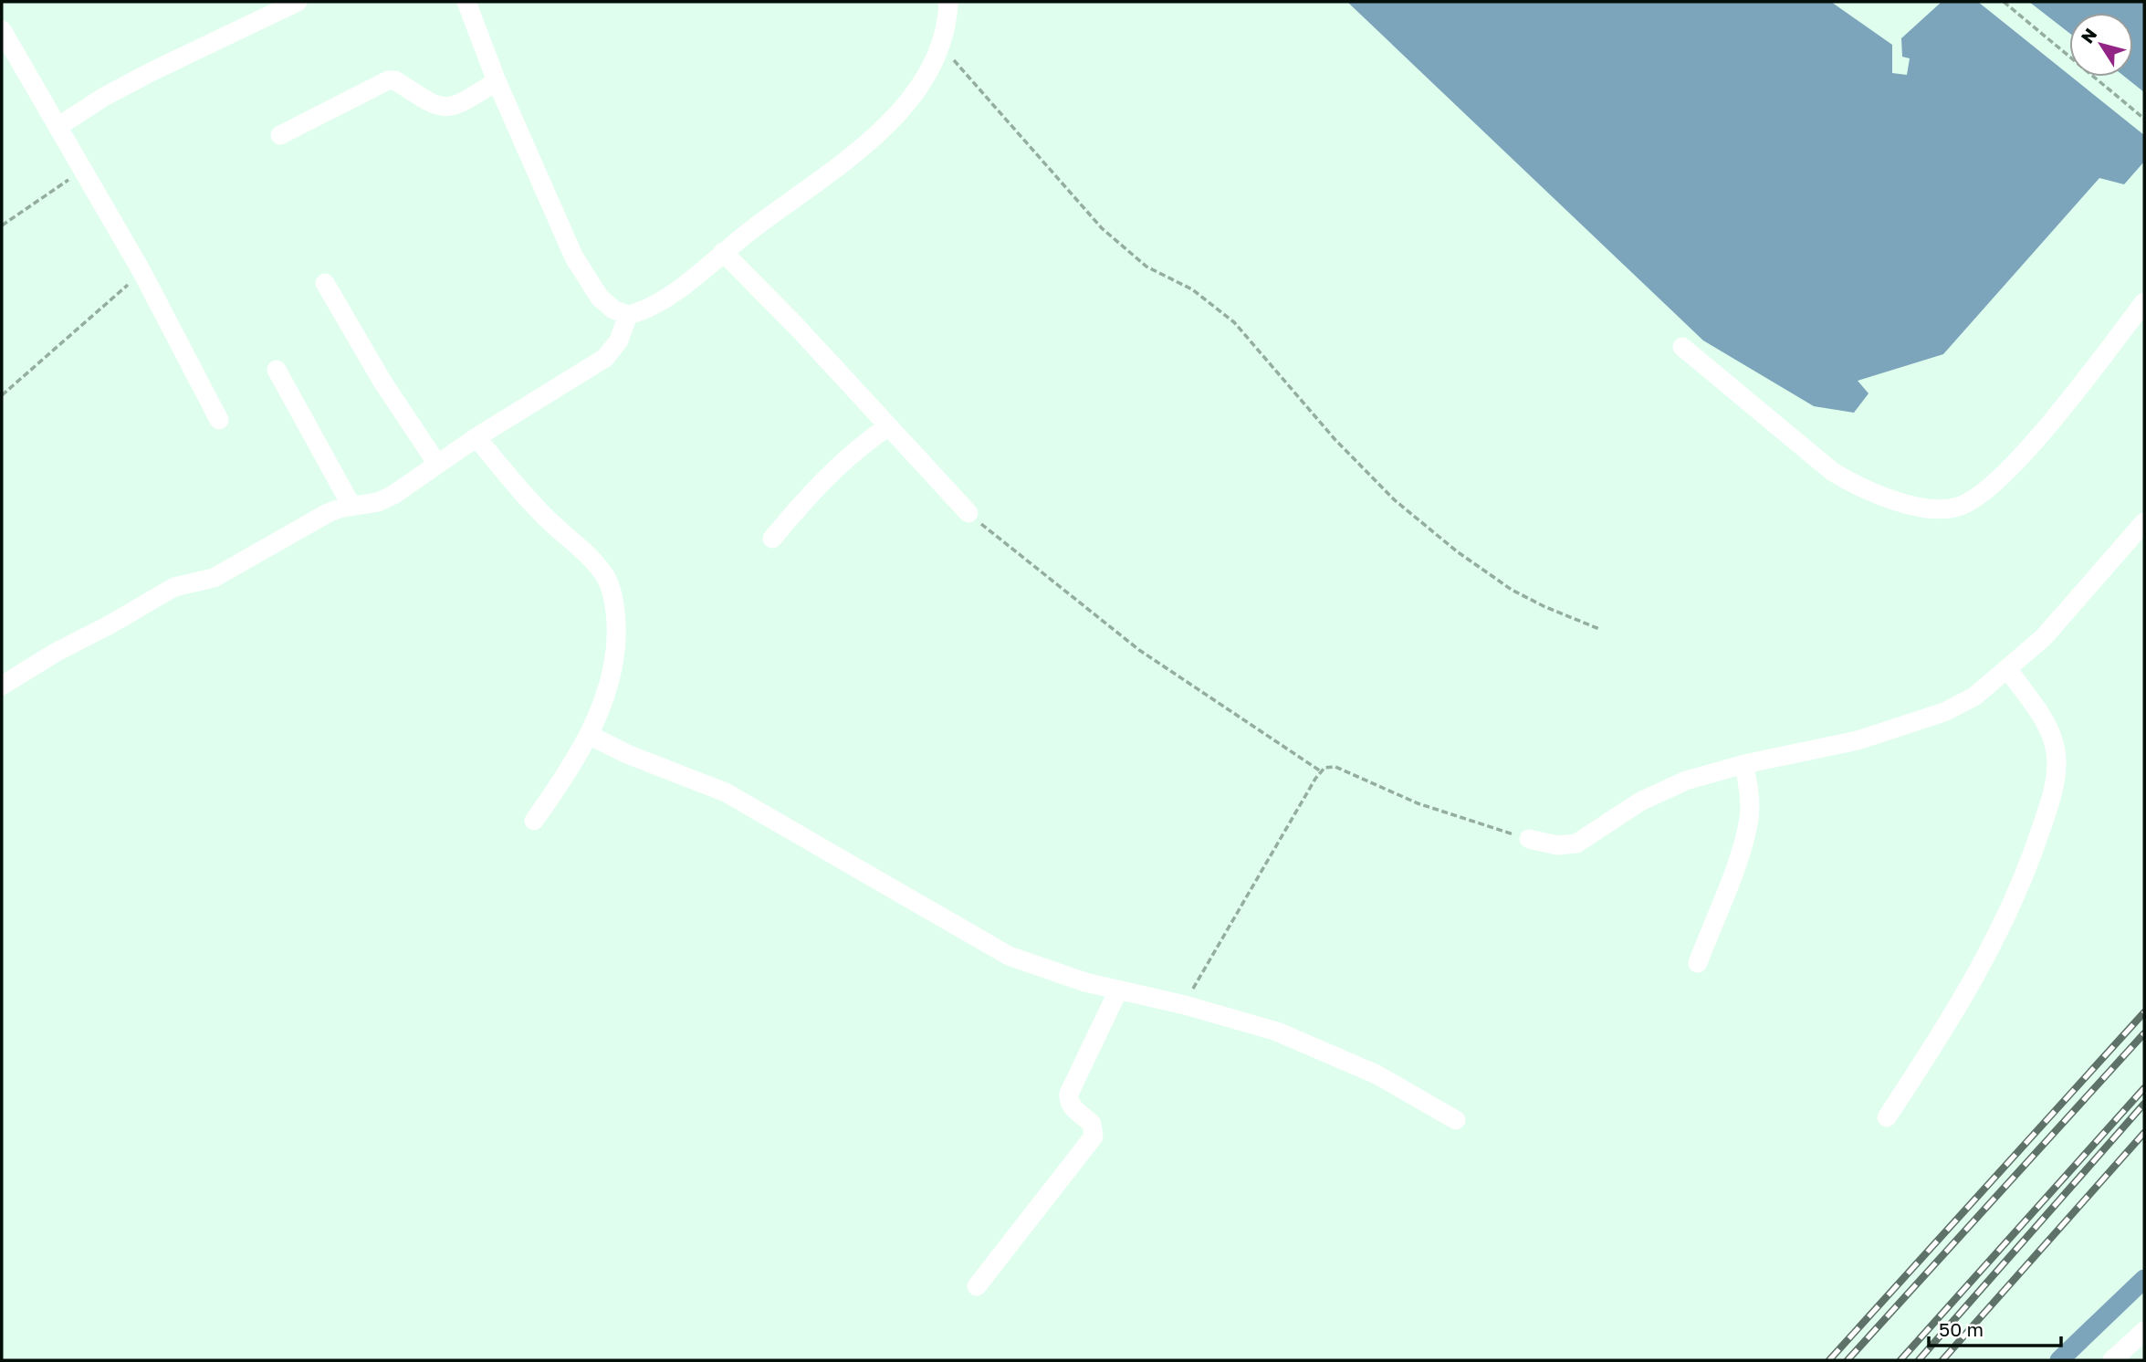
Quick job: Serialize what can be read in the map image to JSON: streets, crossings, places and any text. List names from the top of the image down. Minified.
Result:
{"scale_bar":"50 m","north":"top left"}
